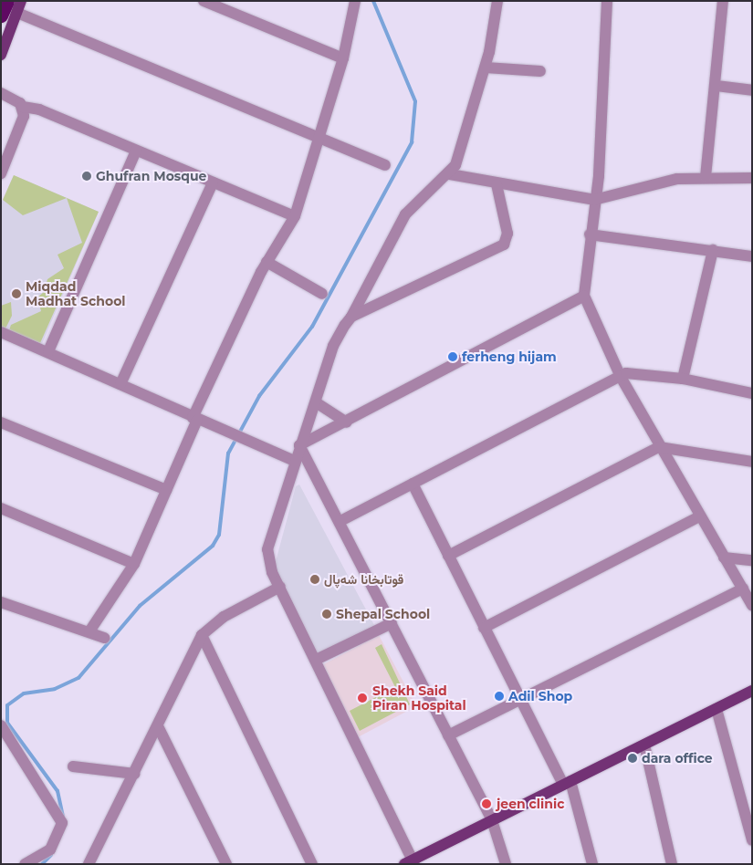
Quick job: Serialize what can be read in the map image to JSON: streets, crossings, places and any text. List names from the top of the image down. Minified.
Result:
{"places":["Ghufran Mosque","Miqdad Madhat School","ferheng hijam","قوتابخانا شەپال","Shepal School","Adil Shop","Shekh Said Piran Hospital","dara office","jeen clinic"]}
